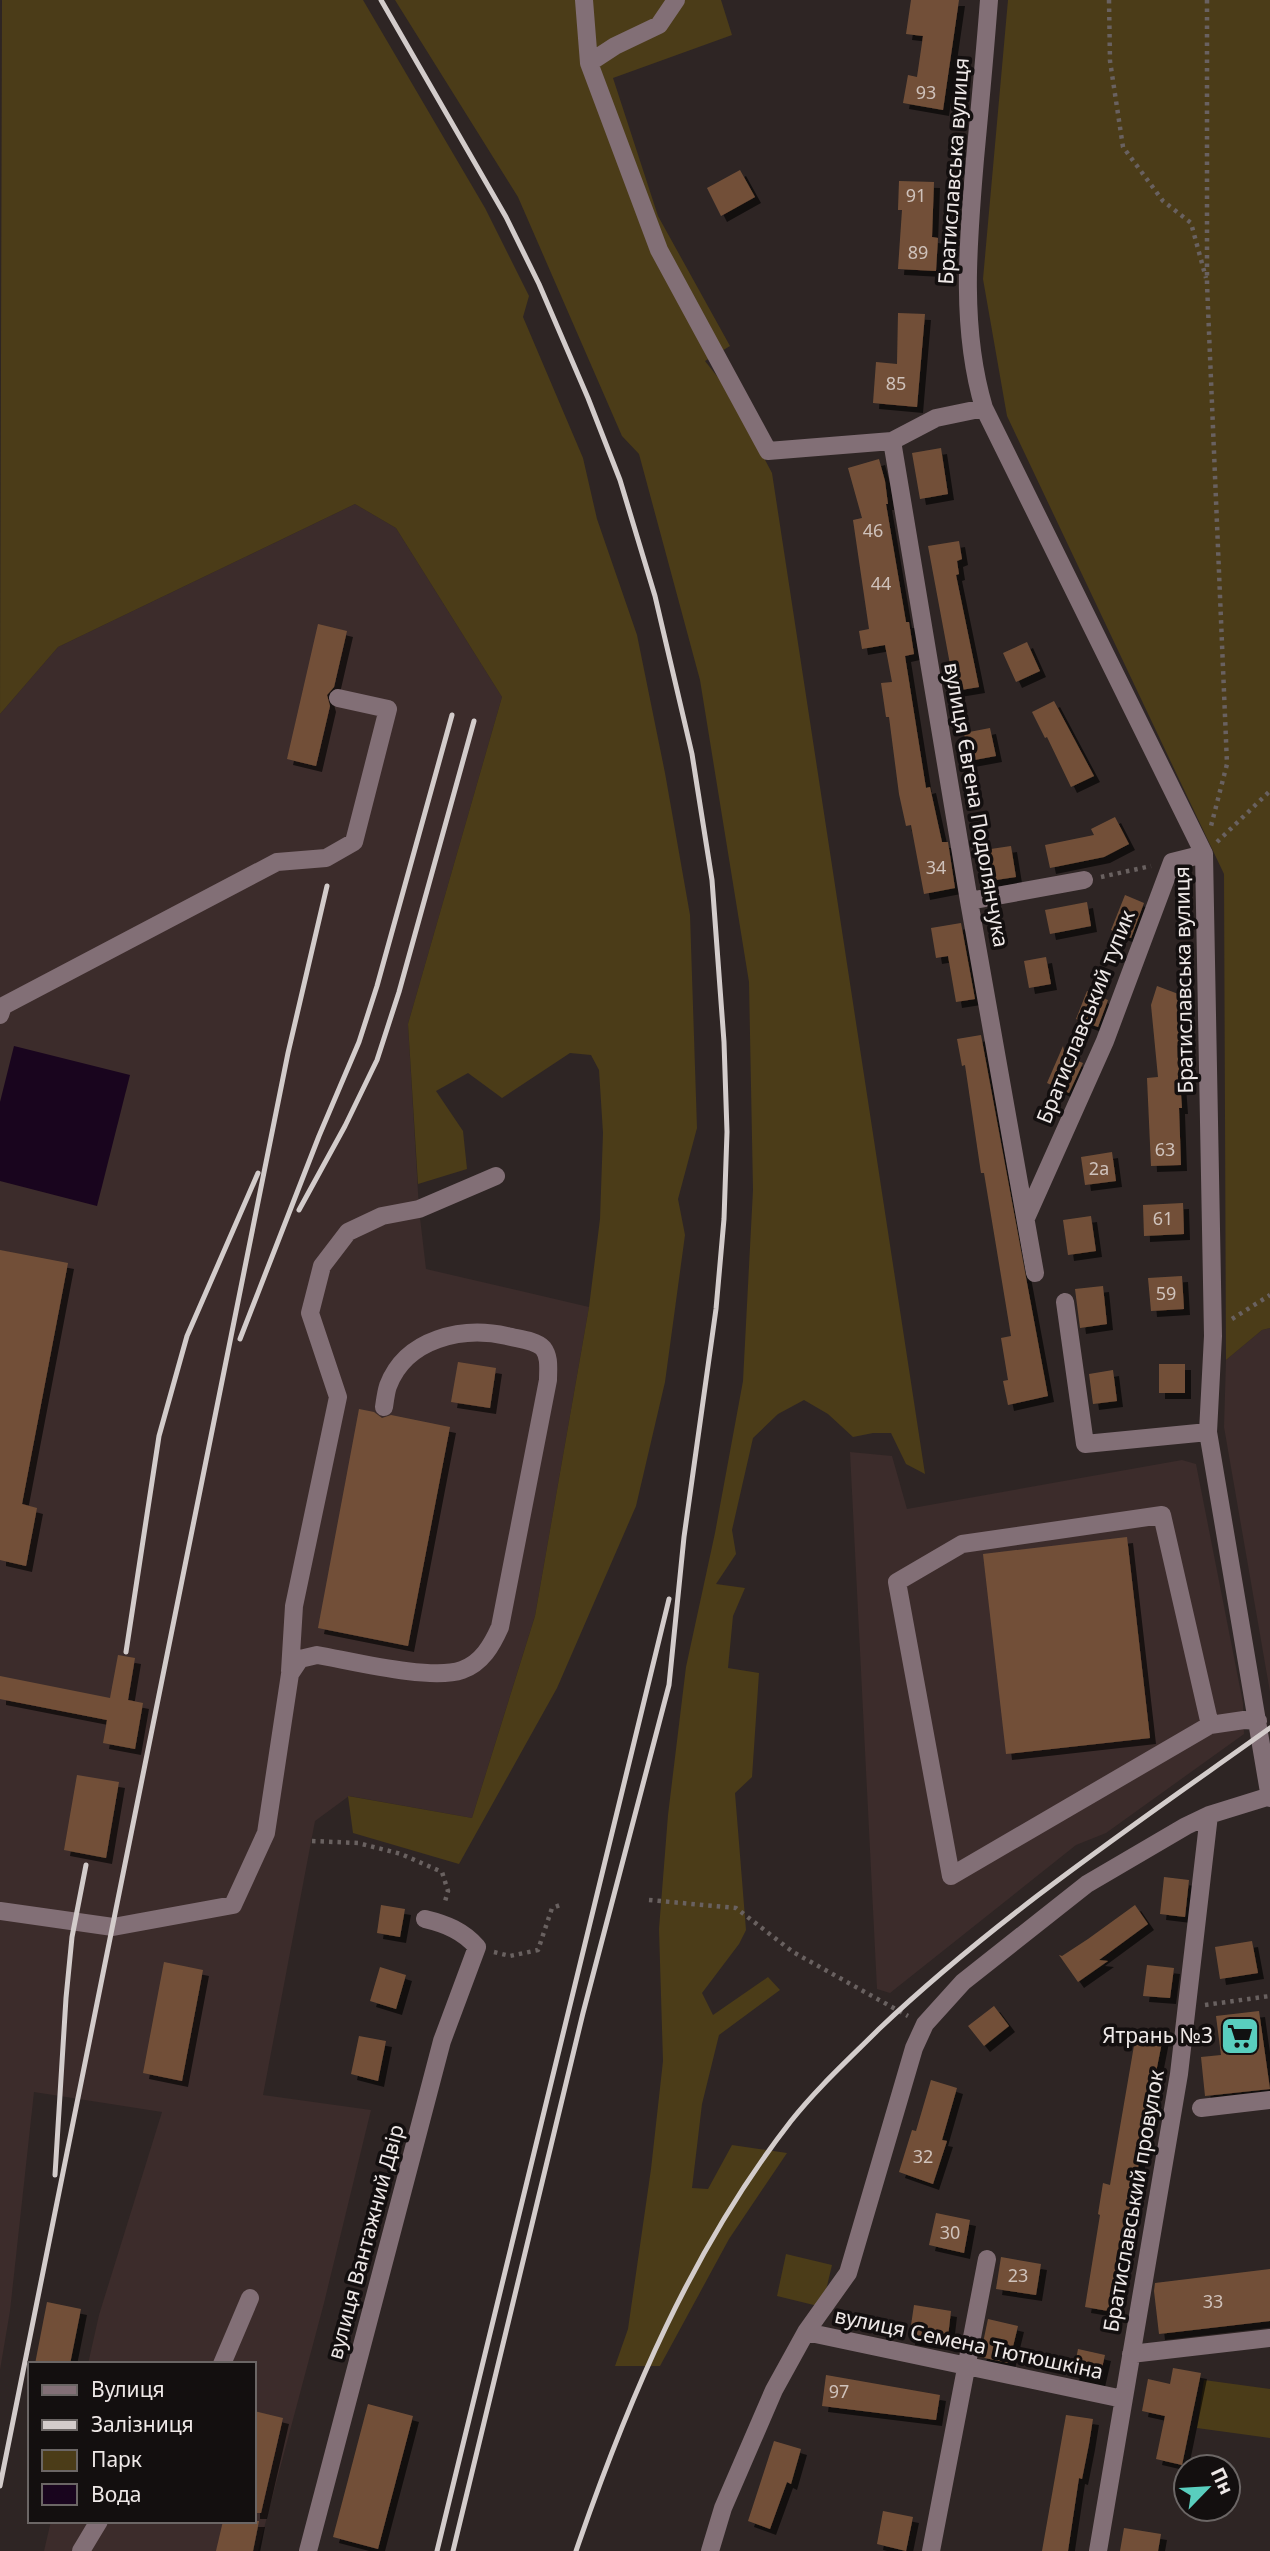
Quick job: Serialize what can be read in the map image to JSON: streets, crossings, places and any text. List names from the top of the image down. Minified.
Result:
{"streets":{"street":["Братиславська вулиця","вулиця Євгена Подолянчука","Братиславський тупик","Братиславський провулок","вулиця Вантажний Двір","вулиця Семена Тютюшкіна"]},"crossings":[["вулиця Євгена Подолянчука","Братиславський тупик"],["Братиславський провулок","вулиця Семена Тютюшкіна"]],"places":{"supermarket":["Ятрань №3"]},"house_numbers":["93","91","89","85","46","44","34","63","2а","61","59","32","30","23","33","97"],"legend":["Вулиця","Залізниця","Парк","Вода"],"north":"top right"}
